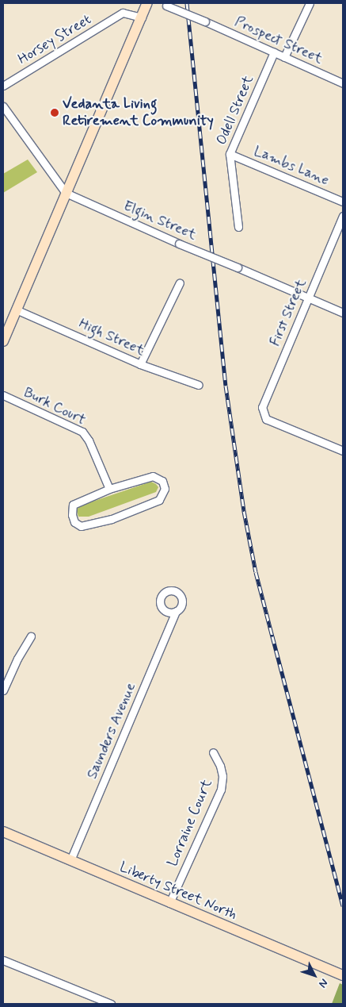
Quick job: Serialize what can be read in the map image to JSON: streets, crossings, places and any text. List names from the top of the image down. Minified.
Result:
{"streets":{"street":["Horsey Street","Prospect Street","Odell Street","Lambs Lane","Elgin Street","First Street","High Street","Burk Court","Saunders Avenue","Lorraine Court","Liberty Street North"]},"crossings":[["Prospect Street","Odell Street"],["Odell Street","Lambs Lane"],["Elgin Street","First Street"],["Saunders Avenue","Liberty Street North"],["Lorraine Court","Liberty Street North"]],"places":["Vedanta Living Retirement Community"],"north":"bottom right"}
